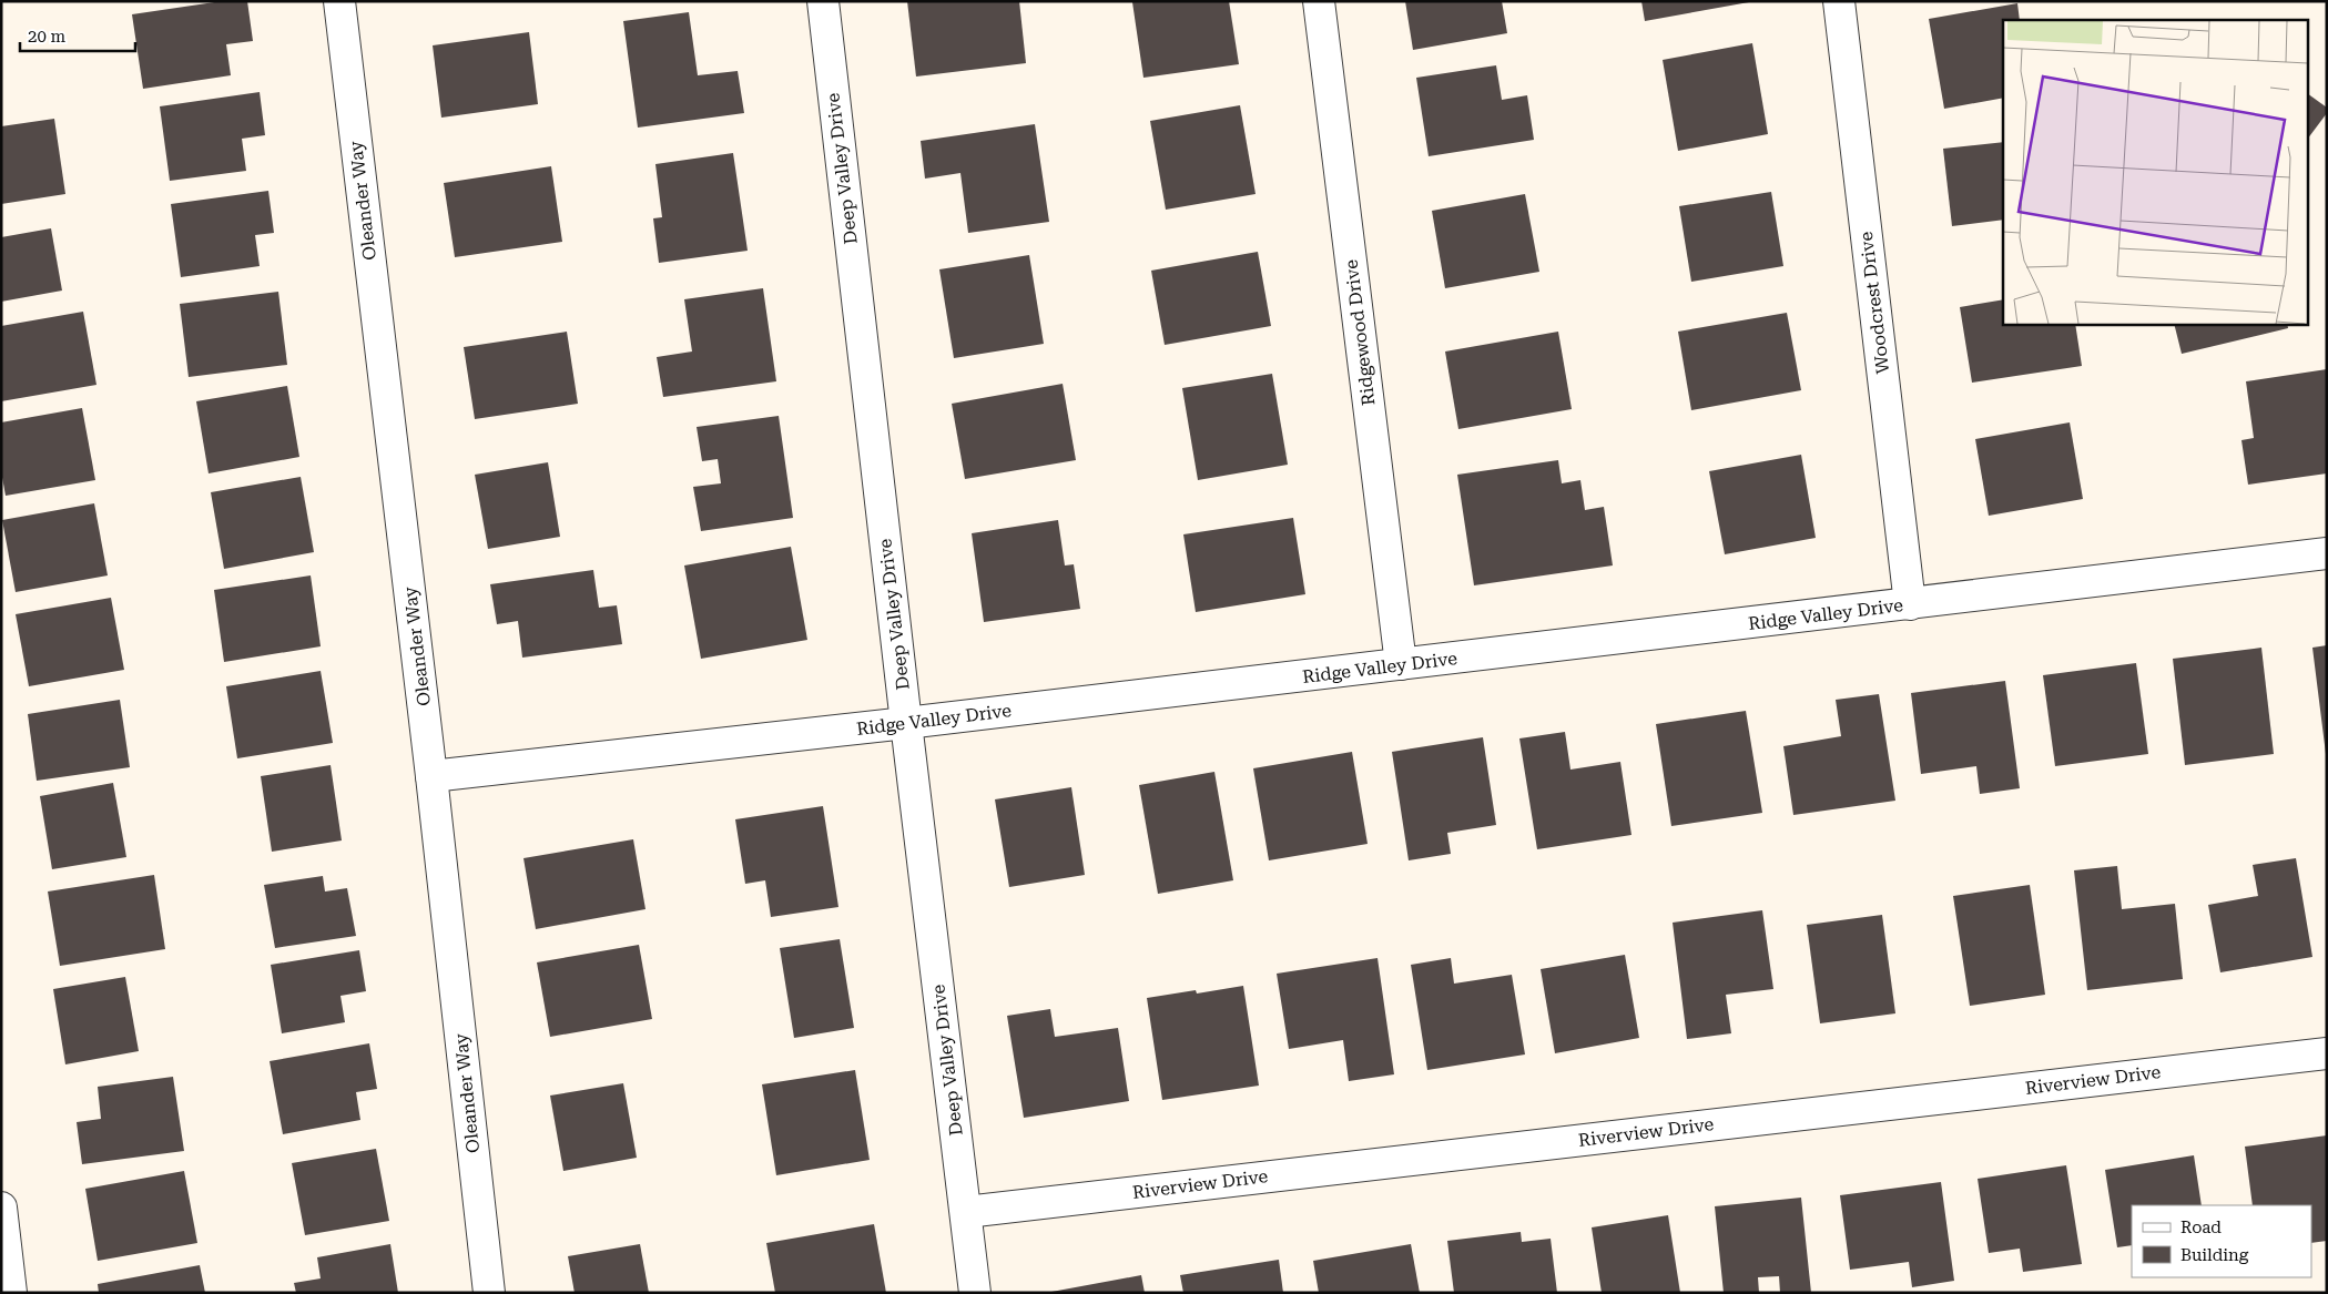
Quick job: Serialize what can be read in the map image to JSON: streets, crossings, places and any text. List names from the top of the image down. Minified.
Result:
{"streets":{"street":["Deep Valley Drive","Oleander Way","Woodcrest Drive","Ridgewood Drive","Ridge Valley Drive","Riverview Drive"]},"crossings":[["Deep Valley Drive","Ridge Valley Drive"],["Deep Valley Drive","Riverview Drive"],["Oleander Way","Ridge Valley Drive"],["Woodcrest Drive","Ridge Valley Drive"],["Ridgewood Drive","Ridge Valley Drive"]],"legend":["Road","Building"],"scale_bar":"20 m"}
